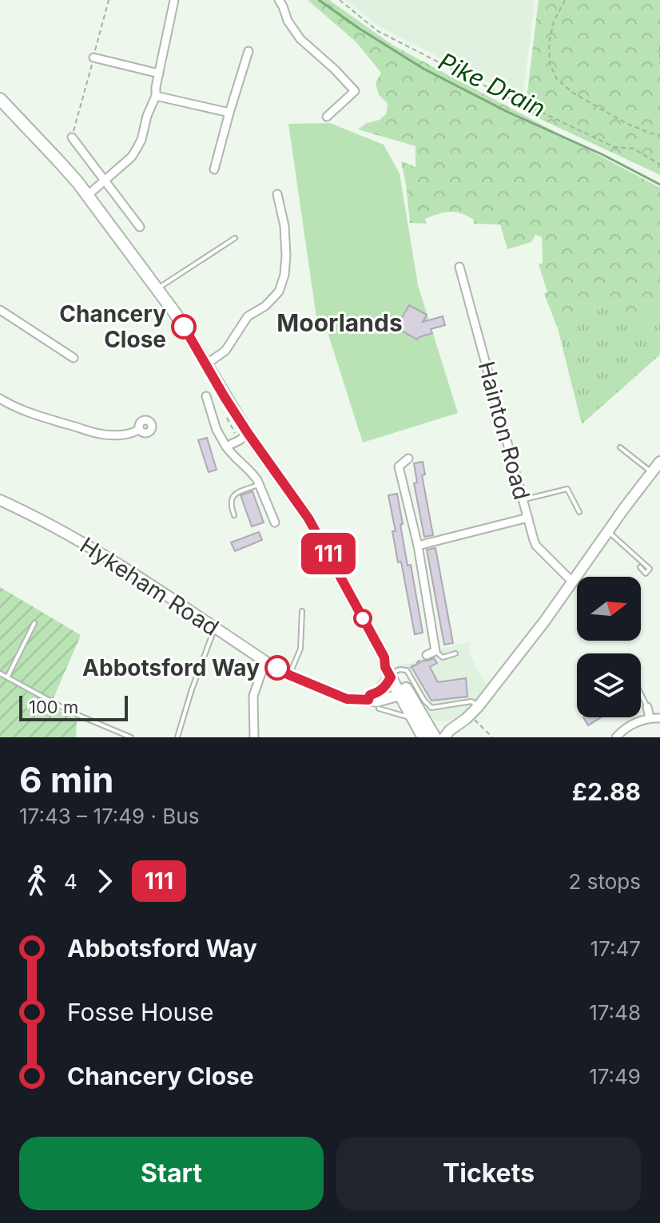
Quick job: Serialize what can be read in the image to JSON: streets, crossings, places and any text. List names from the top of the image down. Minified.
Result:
{"streets":{"street":["Hainton Road","Hykeham Road"]},"districts":["Moorlands"],"water":["Pike Drain"],"places":["Chancery Close","Abbotsford Way"],"lines":["bus line 111"],"scale_bar":"100 m","north":"right","page":{"on_map":"111","scale":"100 m","heading":["6 min","17:43 – 17:49 · Bus","£2.88"],"legs":["4","111","2 stops"],"list":[{"name":"Abbotsford Way","value":"17:47"},{"name":"Fosse House","value":"17:48"},{"name":"Chancery Close","value":"17:49"}],"buttons":["Start","Tickets"]}}
